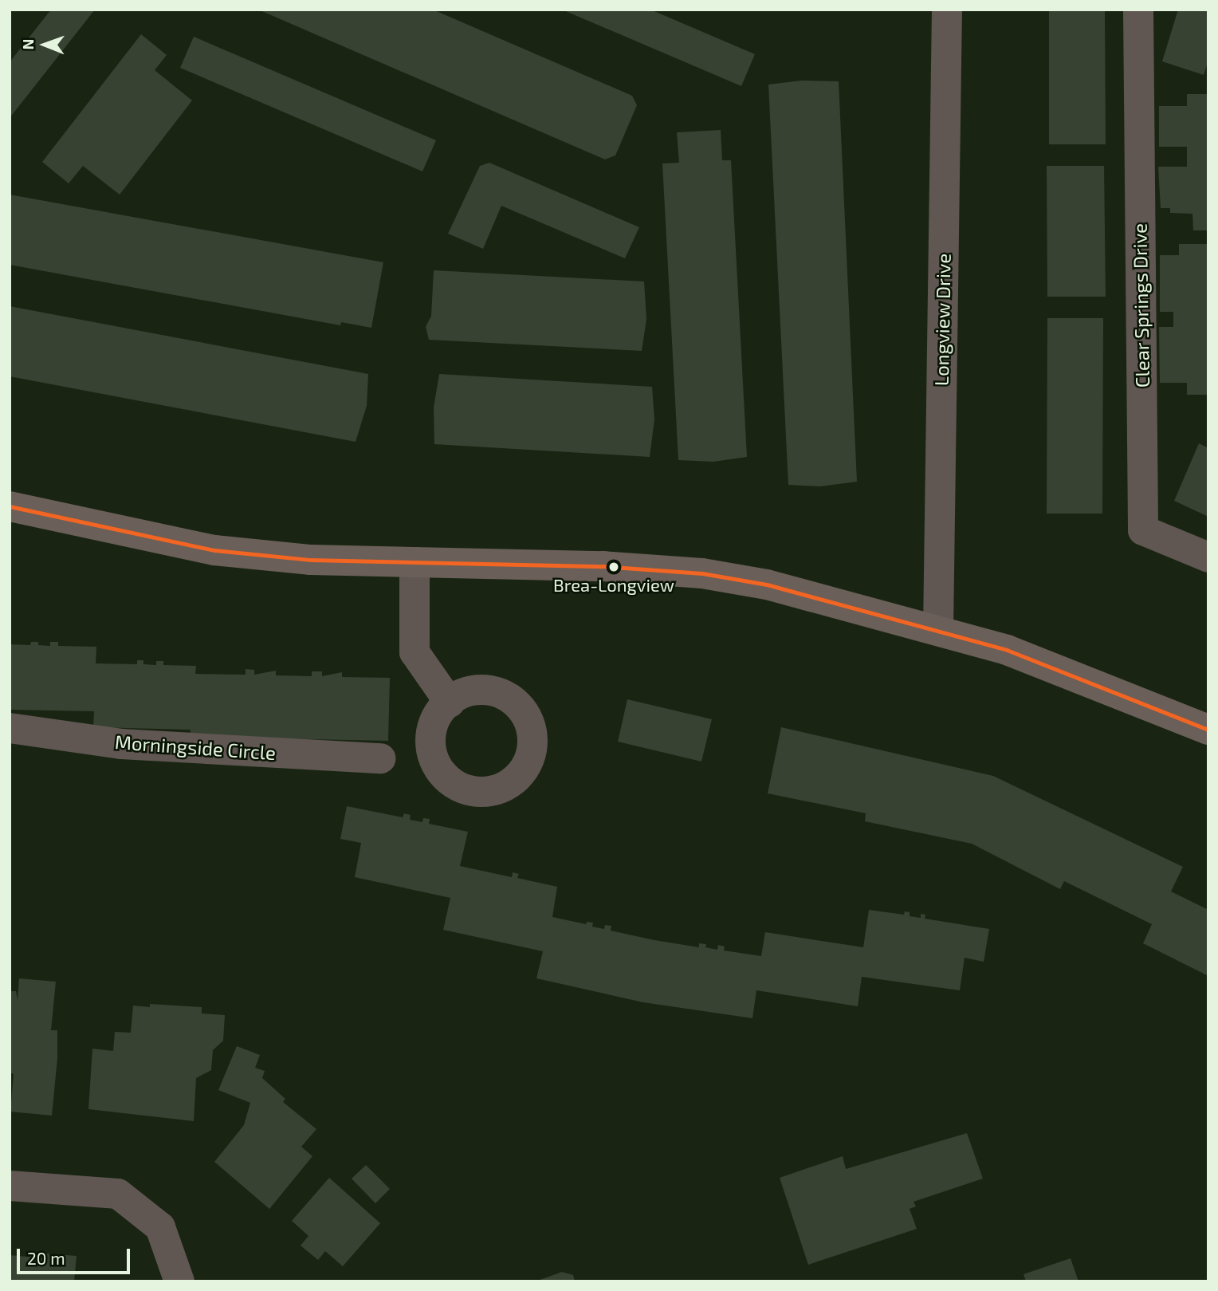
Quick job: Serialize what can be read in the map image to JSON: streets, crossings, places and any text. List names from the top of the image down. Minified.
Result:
{"streets":{"street":["Clear Springs Drive","Longview Drive","Morningside Circle"]},"places":["Brea-Longview"],"scale_bar":"20 m","north":"left"}
